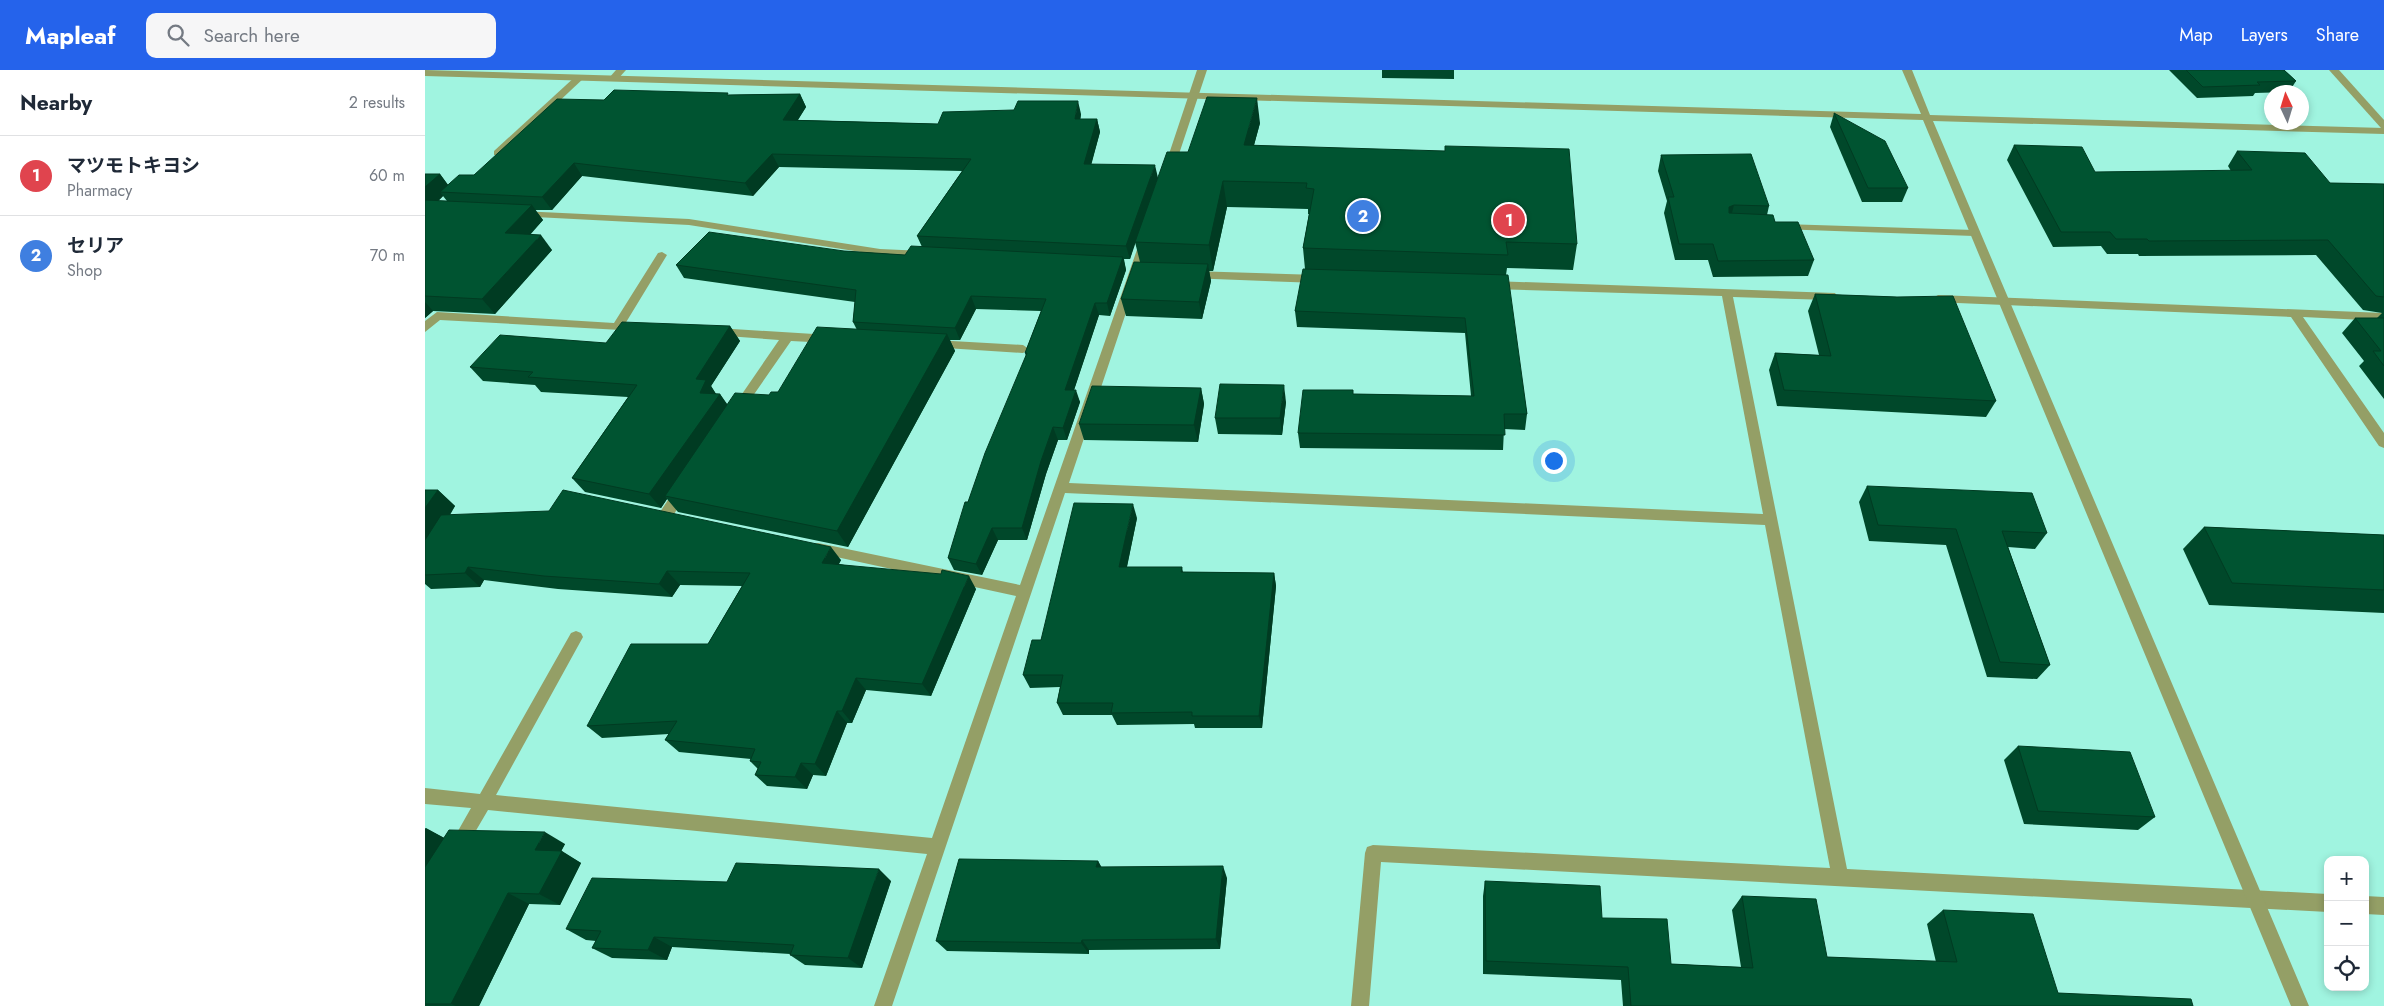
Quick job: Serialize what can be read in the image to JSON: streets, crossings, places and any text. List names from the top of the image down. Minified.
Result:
{"north":"top","page":{"header":"Mapleaf","search":"Search here","nav":["Map","Layers","Share"],"heading":["Nearby","2 results"],"list":[{"mark":"1","name":"マツモトキヨシ","note":"Pharmacy","value":"60 m"},{"mark":"2","name":"セリア","note":"Shop","value":"70 m"}],"pins":["2","1"],"map_buttons":["+","−"]}}
